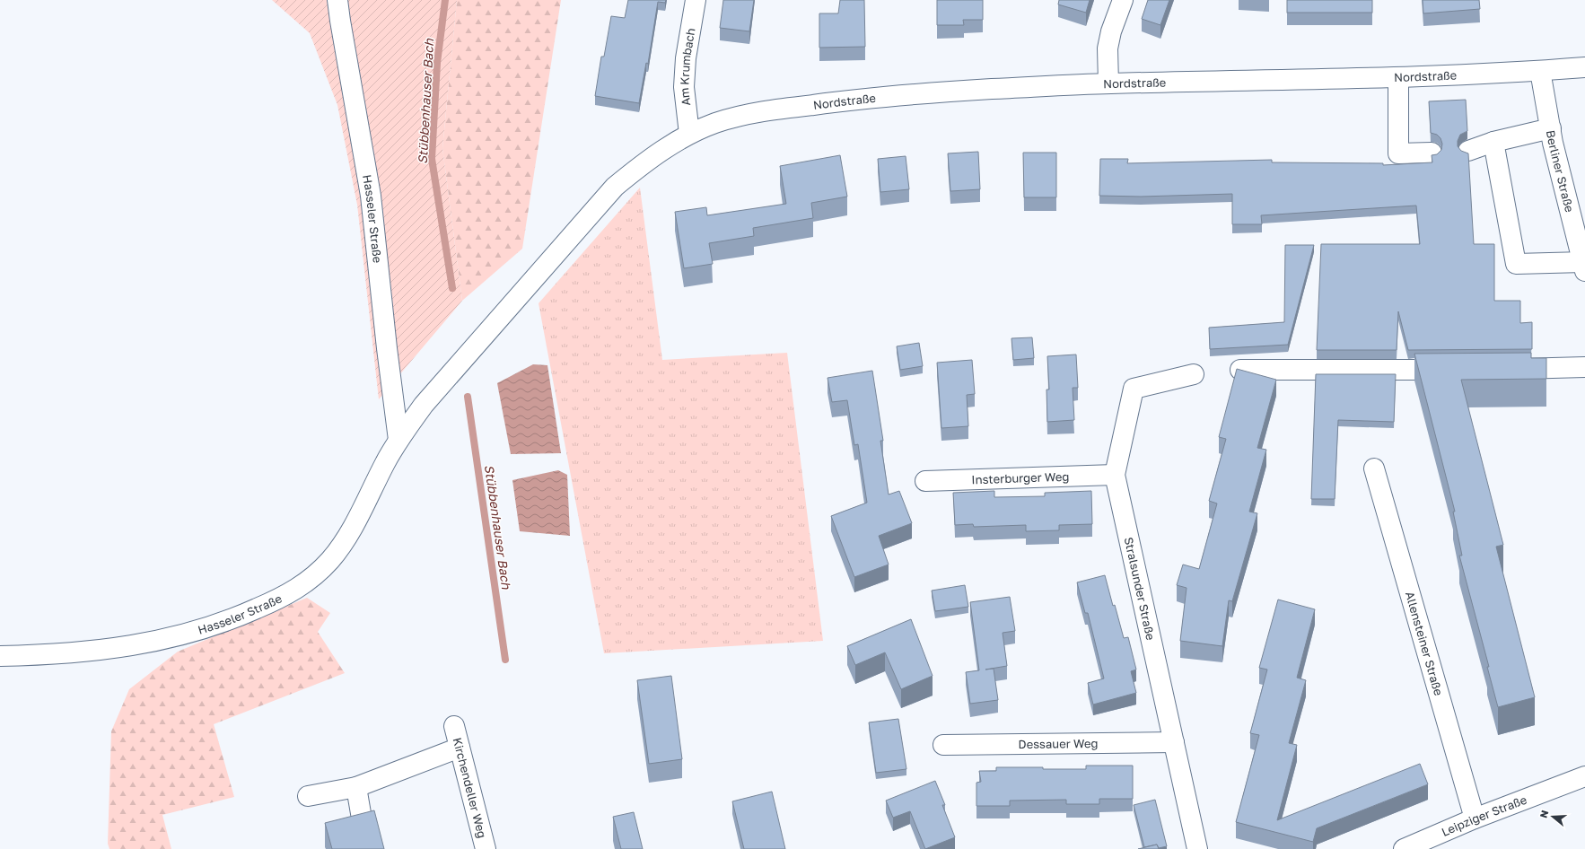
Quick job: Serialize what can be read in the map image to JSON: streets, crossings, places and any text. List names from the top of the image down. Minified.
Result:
{"streets":{"main road":["Am Krumbach","Nordstraße","Berliner Straße","Hasseler Straße","Insterburger Weg","Stralsunder Straße","Allensteiner Straße","Dessauer Weg","Kirchendeller Weg","Leipziger Straße"]},"crossings":[["Am Krumbach","Nordstraße"],["Am Krumbach","Hasseler Straße"],["Nordstraße","Berliner Straße"],["Nordstraße","Hasseler Straße"],["Insterburger Weg","Stralsunder Straße"],["Stralsunder Straße","Dessauer Weg"],["Allensteiner Straße","Leipziger Straße"]],"water":["Stübbenhauser Bach"],"north":"left"}
